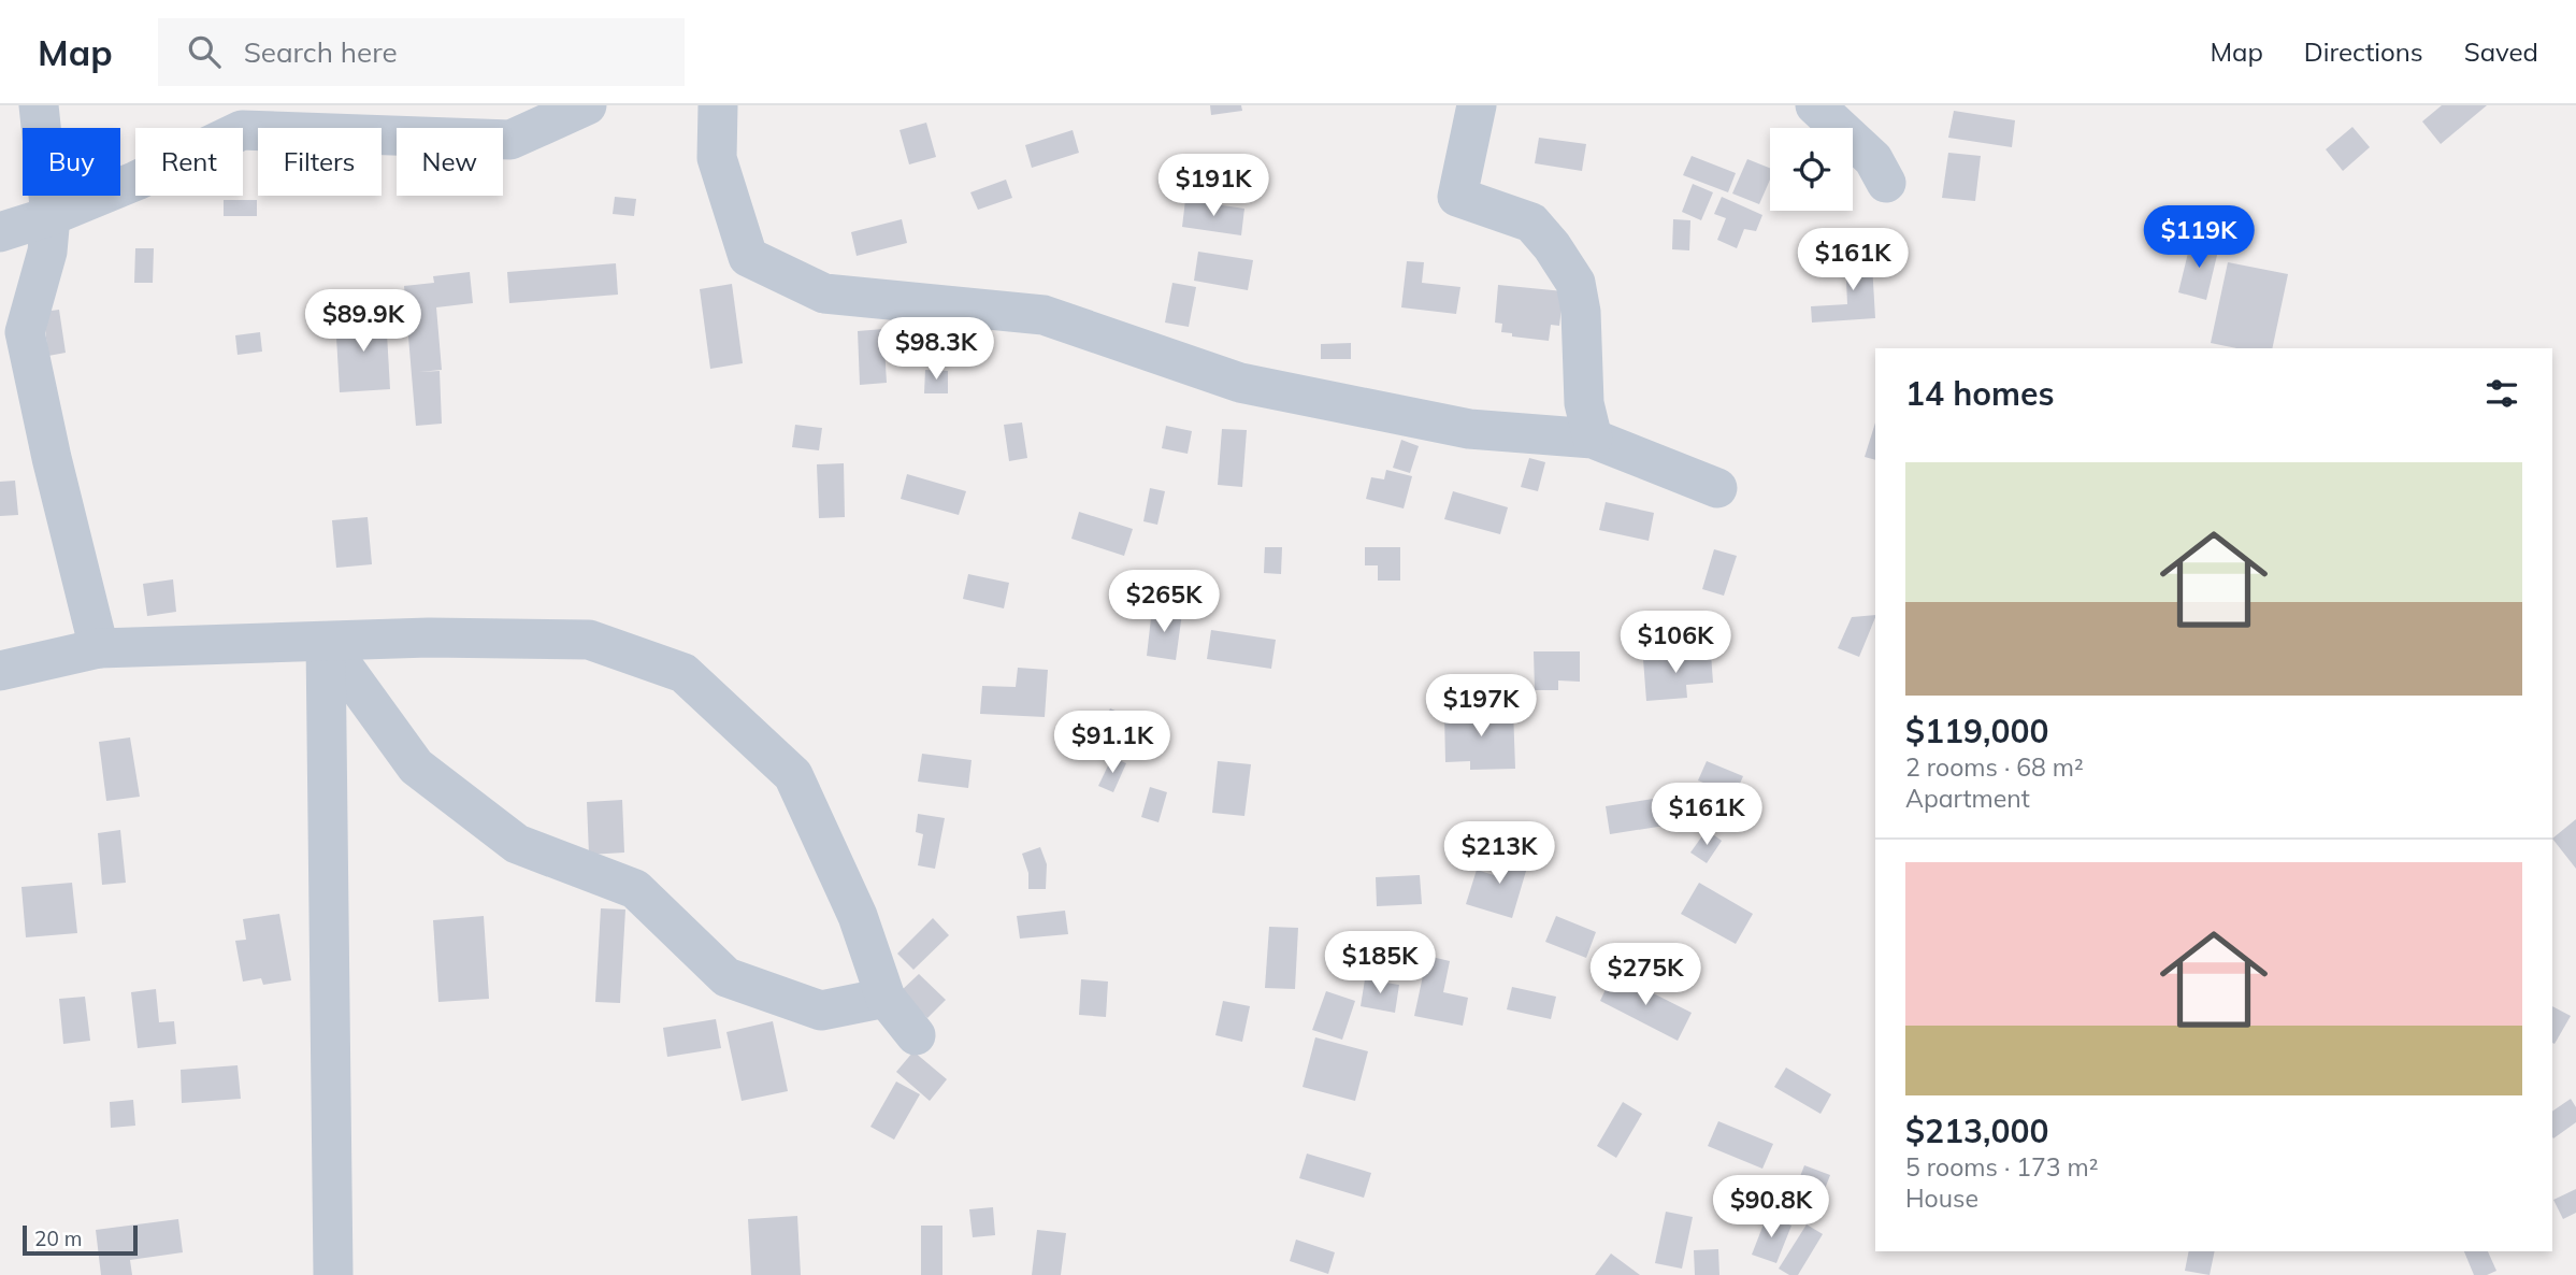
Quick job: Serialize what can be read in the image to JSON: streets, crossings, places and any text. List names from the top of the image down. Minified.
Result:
{"scale_bar":"20 m","page":{"header":"Map","search":"Search here","nav":["Map","Directions","Saved"],"chip":["Buy","Rent","Filters","New"],"price":["$191K","$119K","$161K","$89.9K","$98.3K","$265K","$106K","$197K","$91.1K","$161K","$213K","$185K","$275K","$90.8K"],"heading":"14 homes","list":[{"name":"$119,000","note":"2 rooms · 68 m² · Apartment"},{"name":"$213,000","note":"5 rooms · 173 m² · House"}],"scale":"20 m"}}
